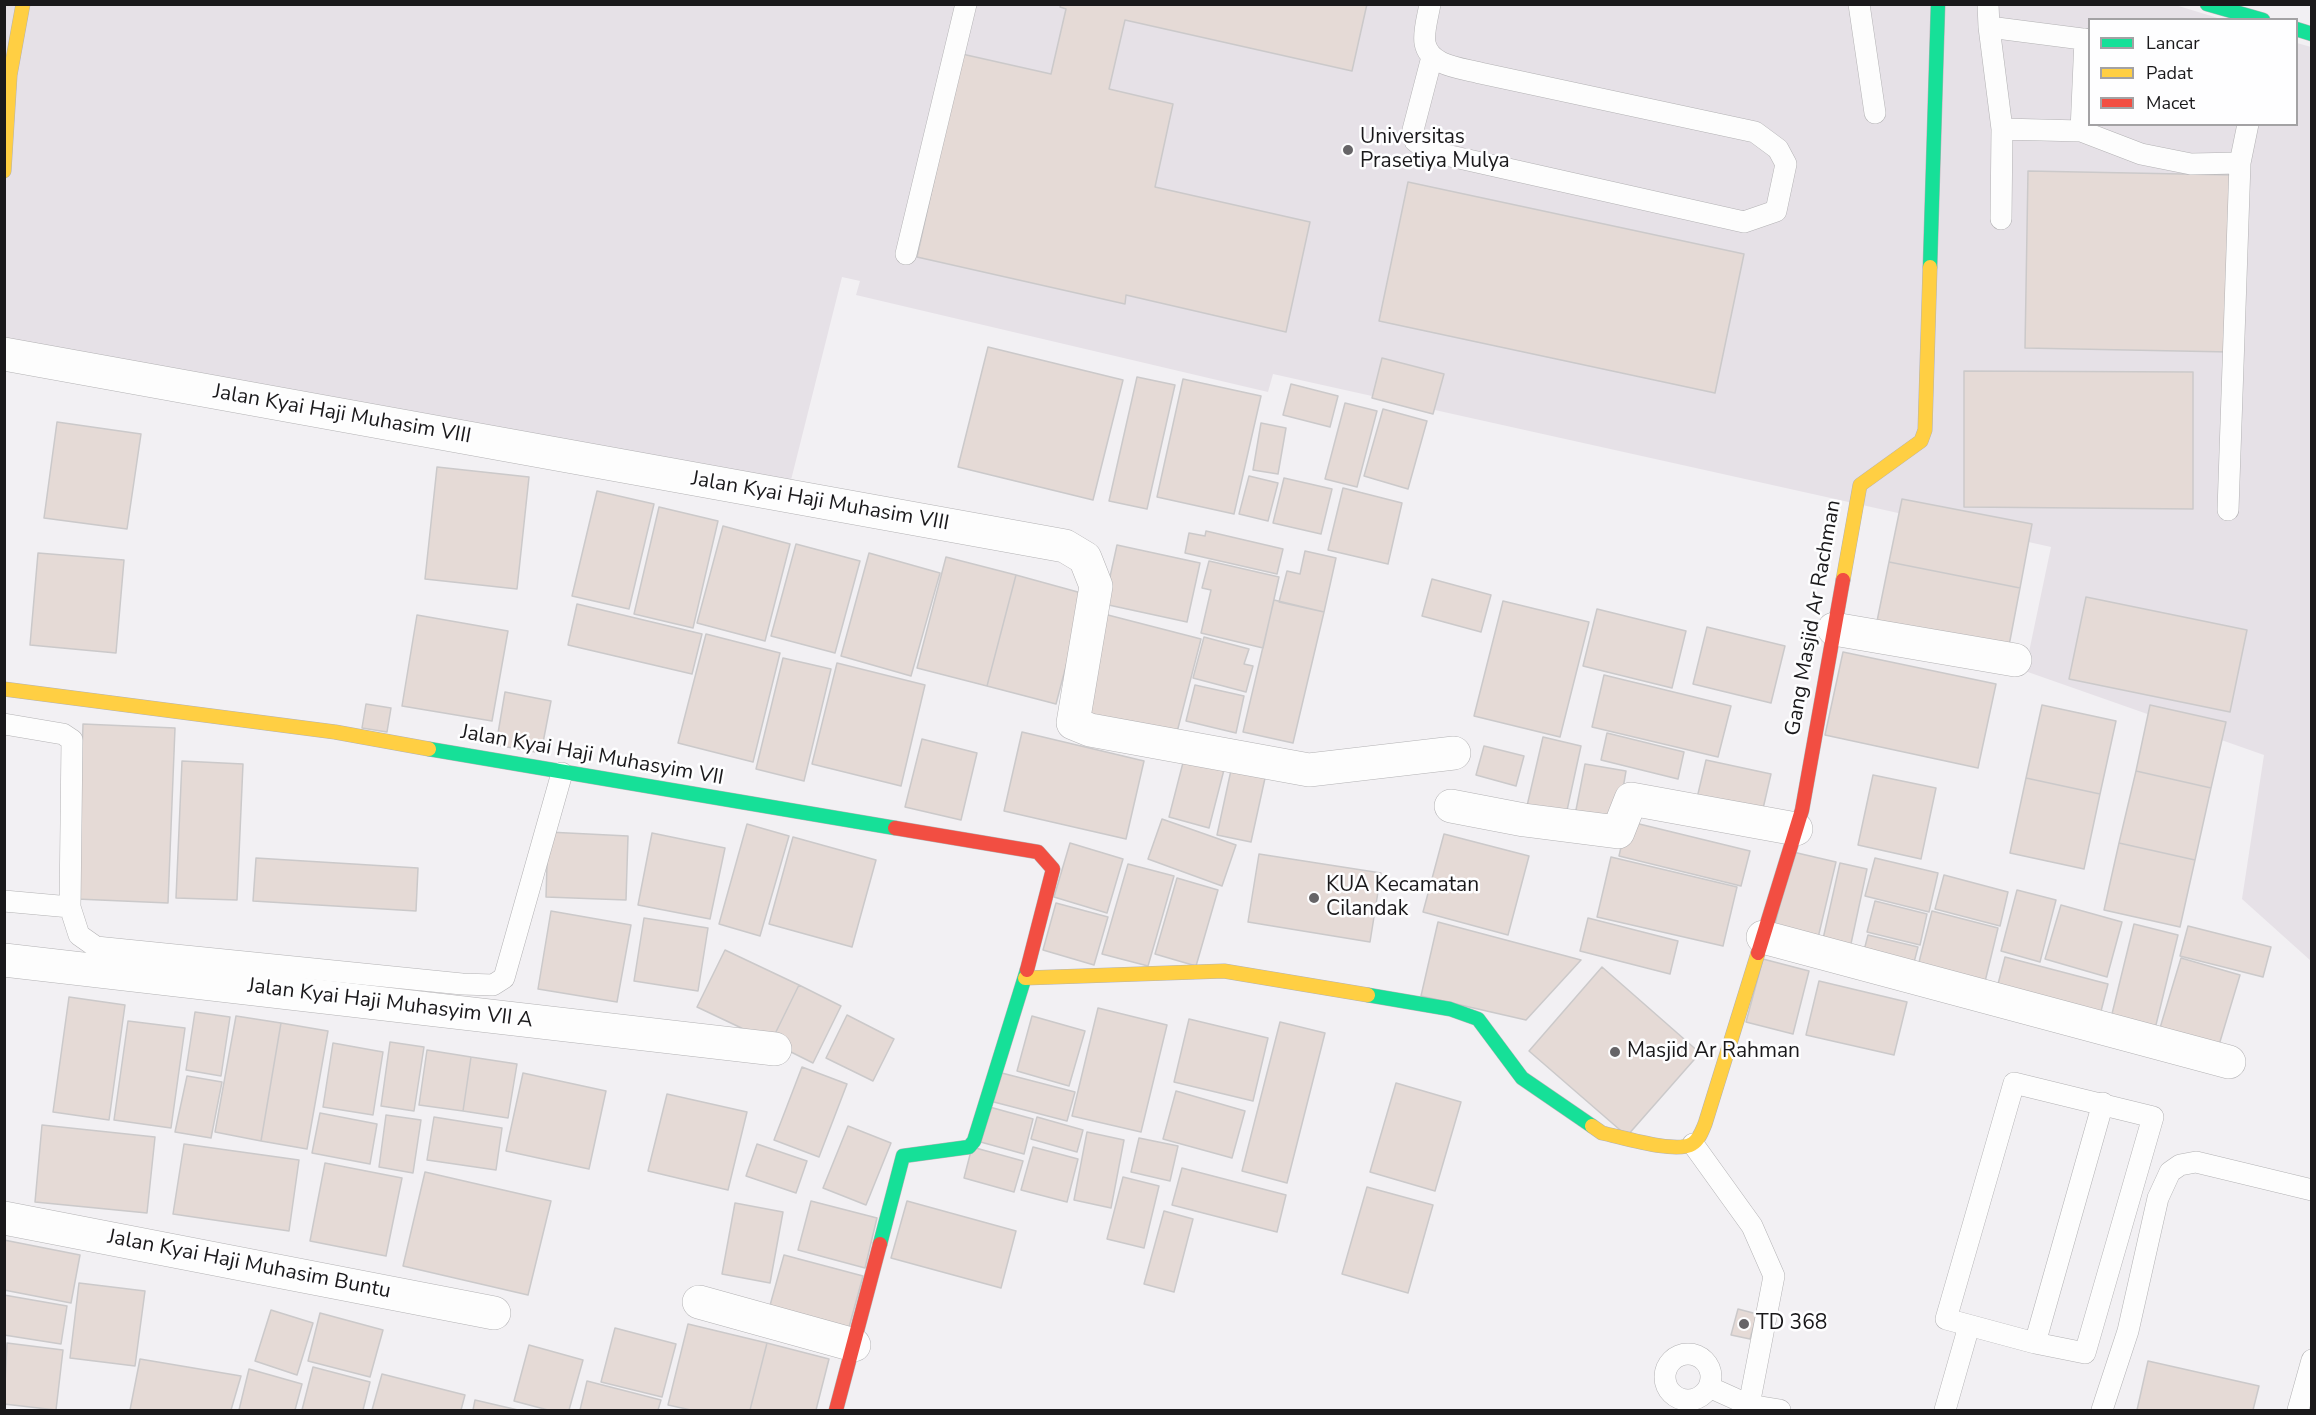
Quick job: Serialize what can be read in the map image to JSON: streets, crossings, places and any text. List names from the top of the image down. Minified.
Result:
{"streets":{"main road":["Gang Masjid Ar Rachman","Jalan Kyai Haji Muhasyim VII"],"street":["Jalan Kyai Haji Muhasim VIII","Jalan Kyai Haji Muhasyim VII A","Jalan Kyai Haji Muhasim Buntu"]},"places":["Universitas Prasetiya Mulya","KUA Kecamatan Cilandak","Masjid Ar Rahman","TD 368"],"legend":["Lancar","Padat","Macet"]}
